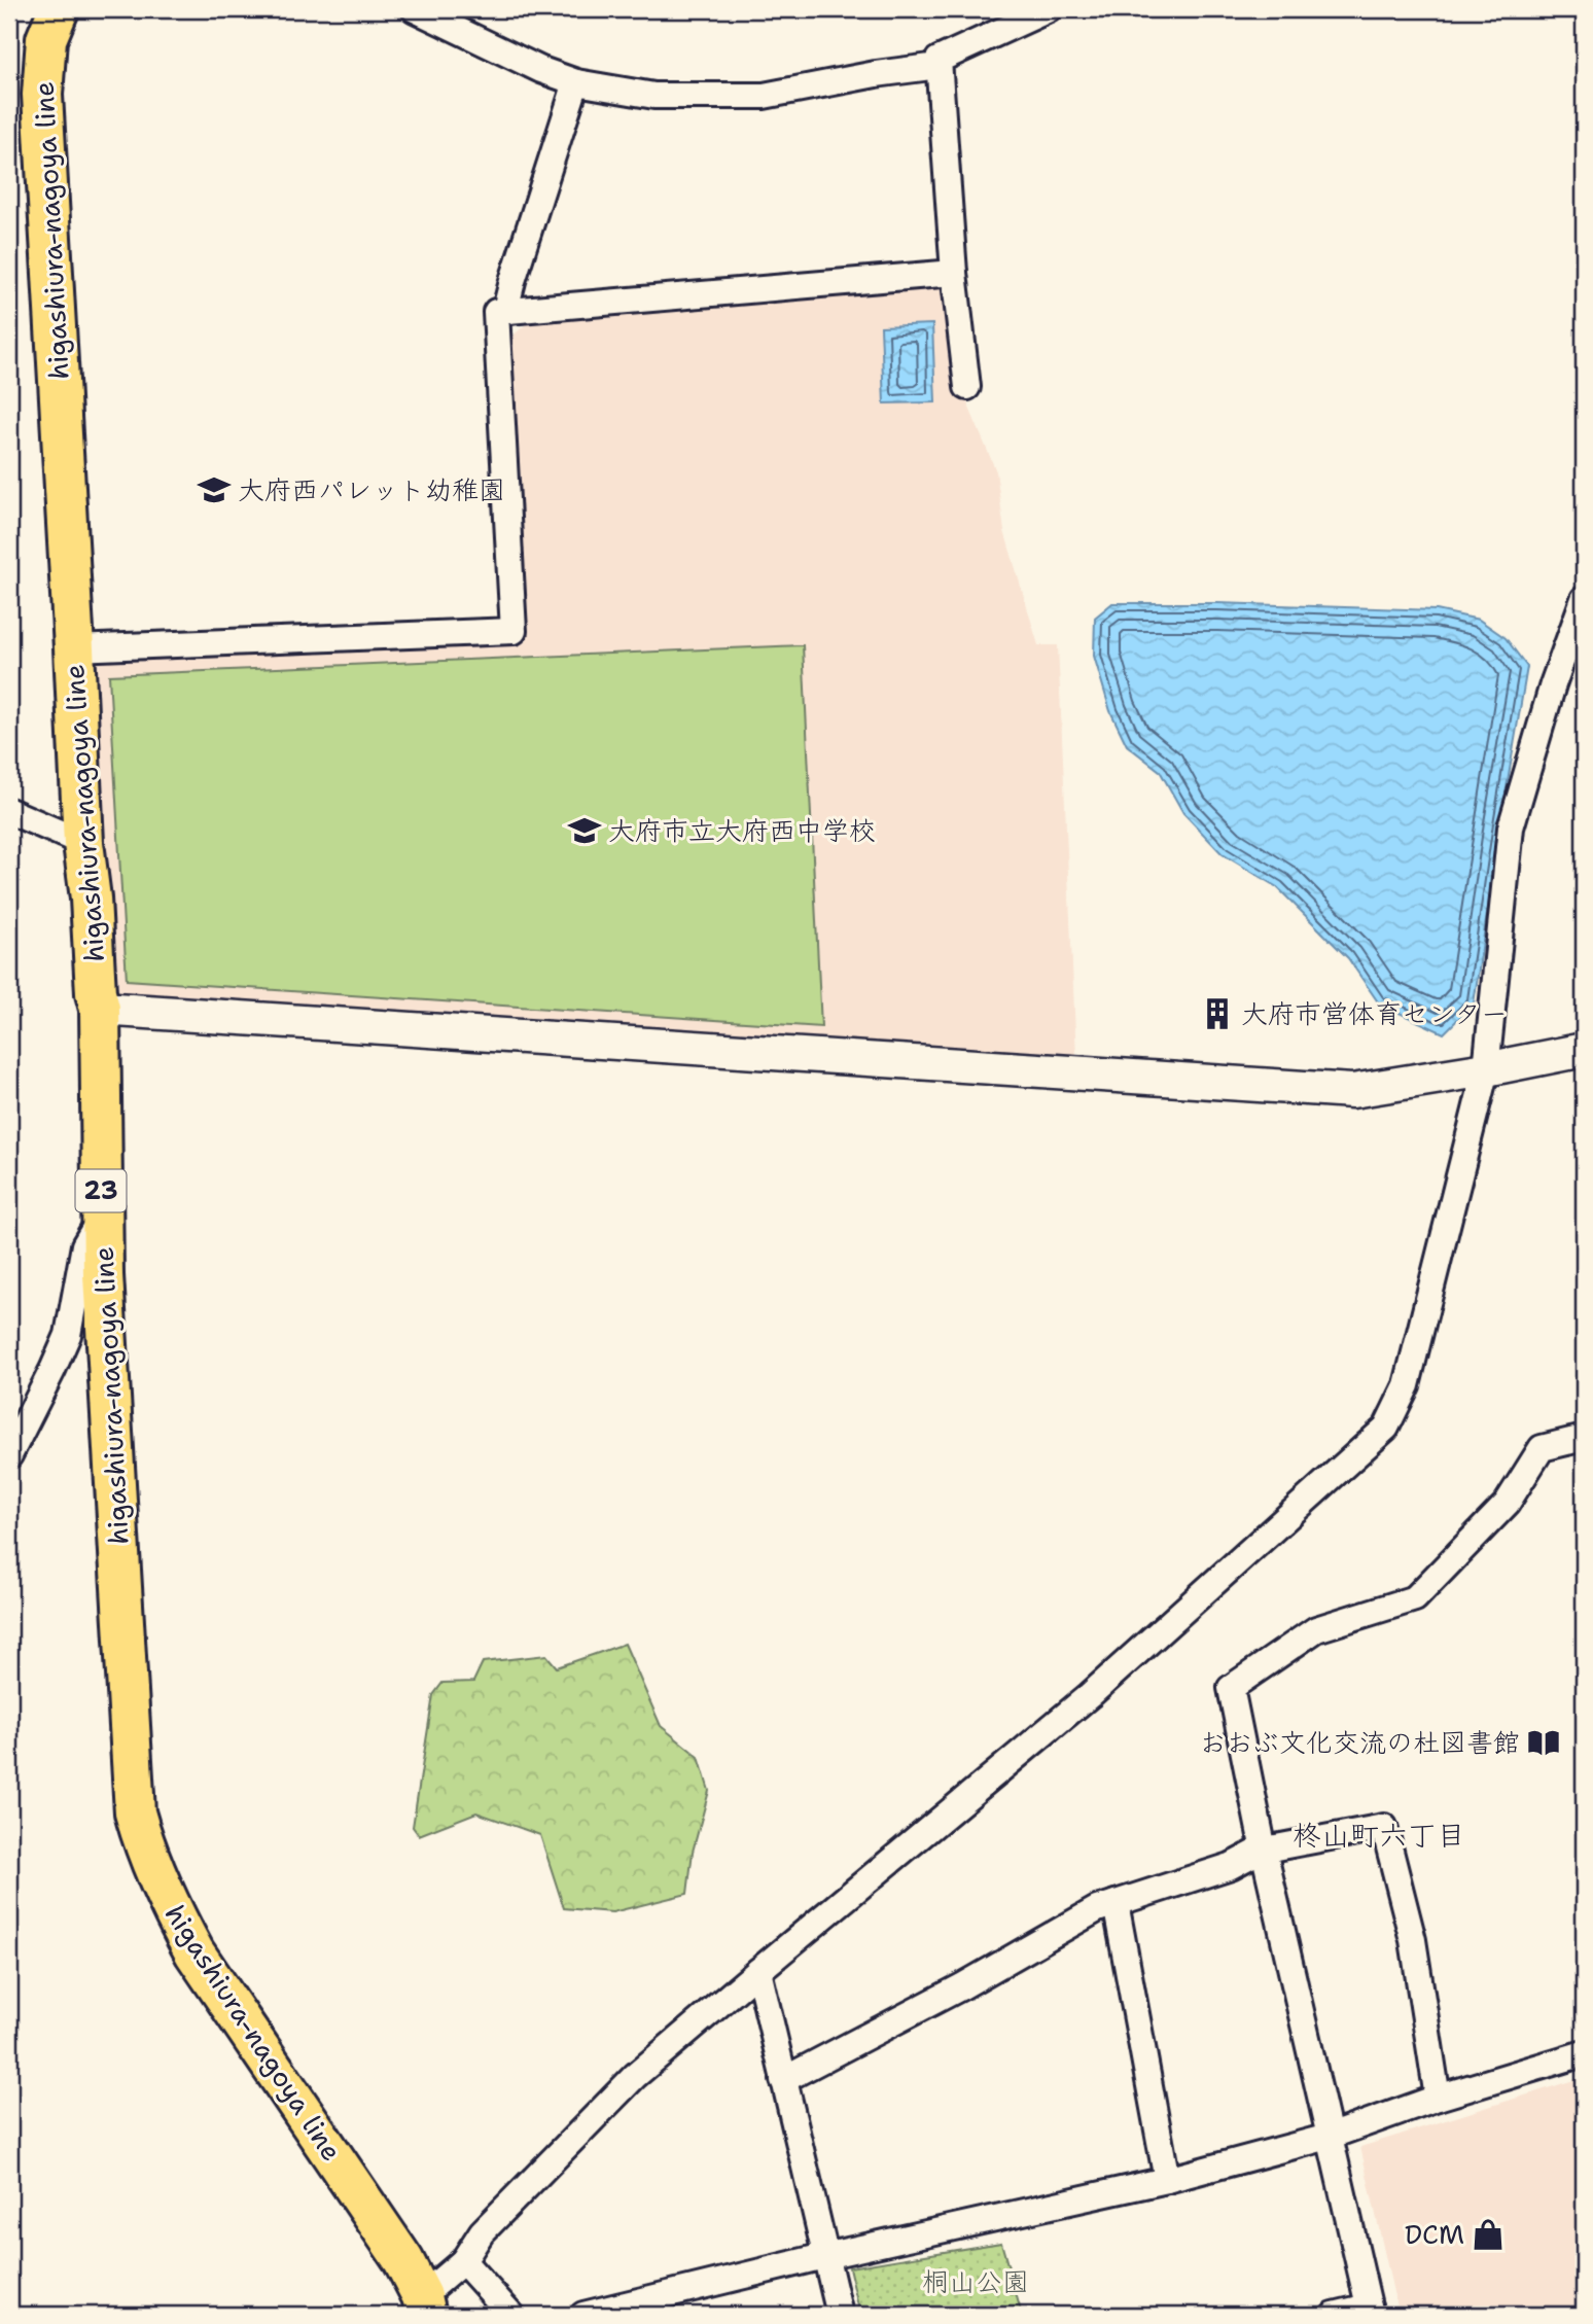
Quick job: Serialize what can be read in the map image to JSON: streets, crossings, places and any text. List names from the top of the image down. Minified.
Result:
{"streets":{"main road":["higashiura-nagoya line","23"]},"districts":["柊山町六丁目"],"parks":["桐山公園"],"places":{"school or university":["大府西パレット幼稚園","大府市立大府西中学校"],"building":["大府市営体育センター"],"library":["おおぶ文化交流の杜図書館"],"shop":["DCM"]}}
